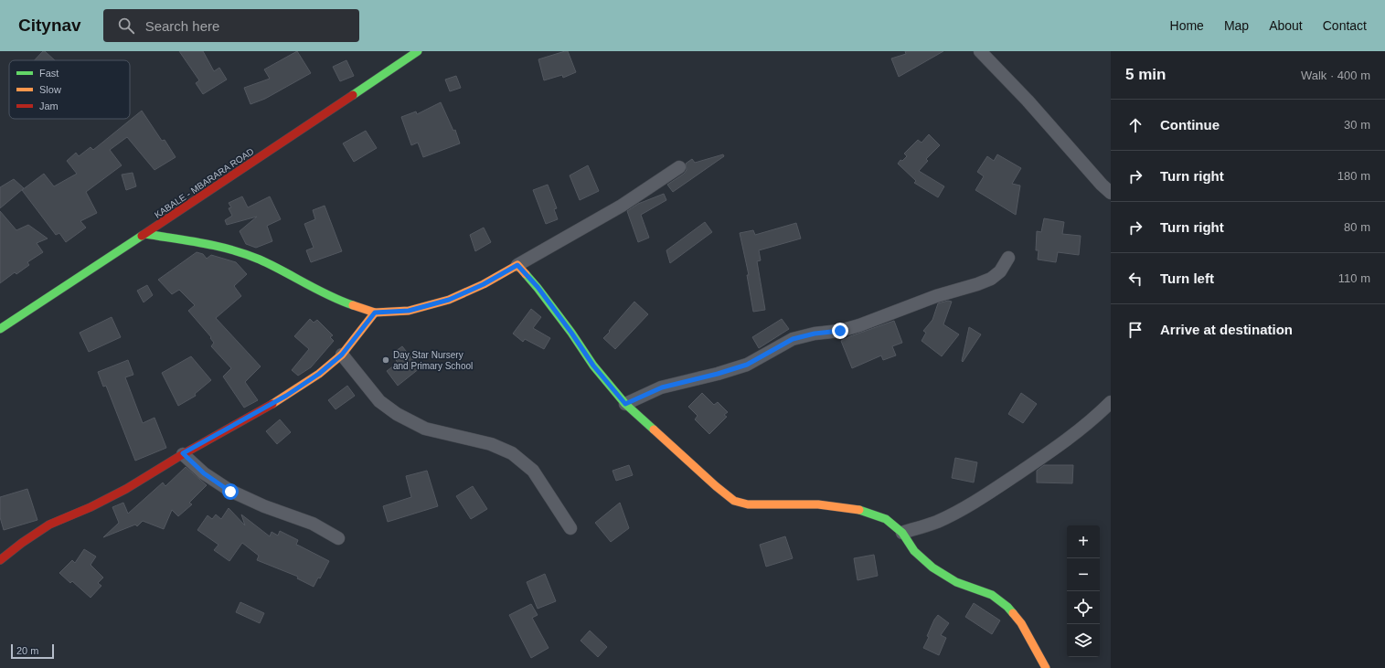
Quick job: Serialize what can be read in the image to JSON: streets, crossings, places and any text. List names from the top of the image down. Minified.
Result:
{"streets":{"street":["KABALE - MBARARA ROAD"]},"places":["Day Star Nursery and Primary School"],"legend":["Fast","Slow","Jam"],"scale_bar":"20 m","page":{"header":"Citynav","search":"Search here","nav":["Home","Map","About","Contact"],"heading":["5 min","Walk · 400 m"],"list":[["Continue","30 m"],["Turn right","180 m"],["Turn right","80 m"],["Turn left","110 m"],"Arrive at destination"],"map_buttons":["+","−"],"scale":"20 m"}}
